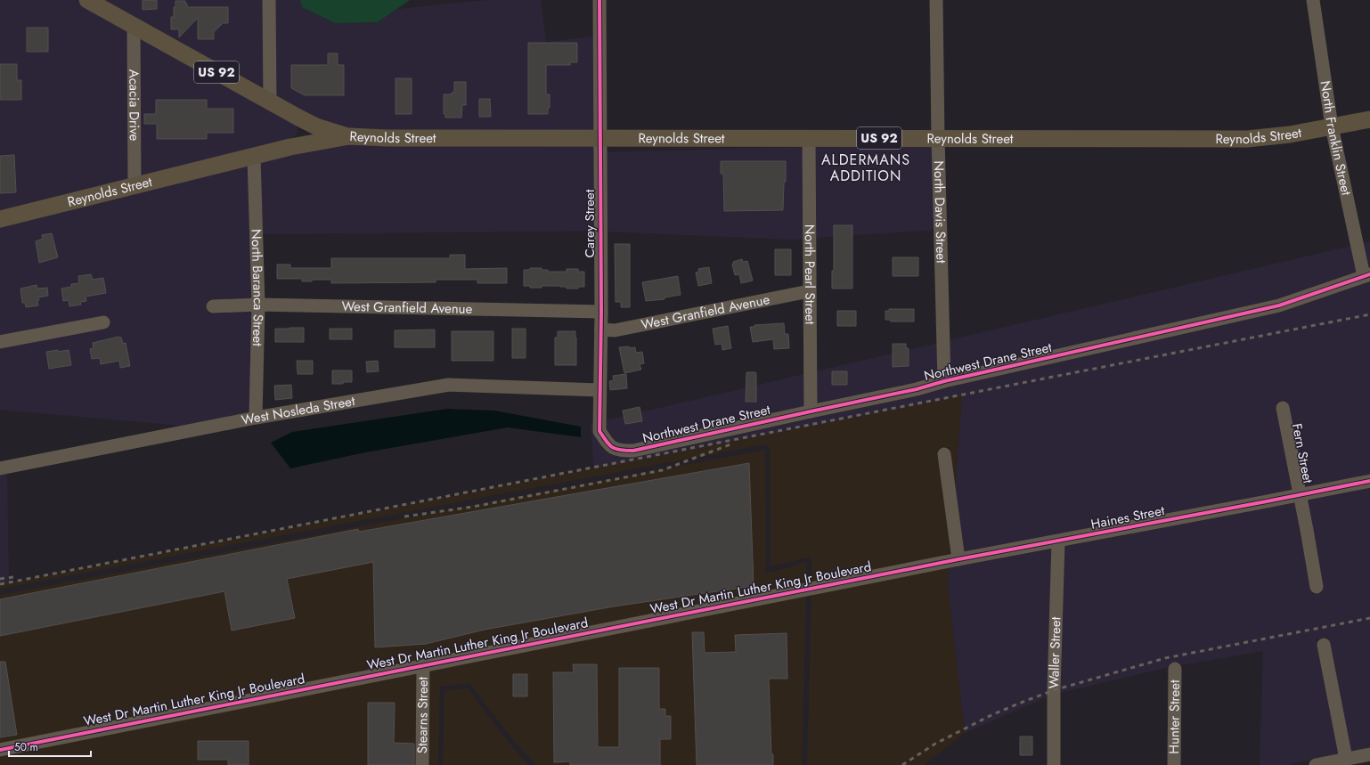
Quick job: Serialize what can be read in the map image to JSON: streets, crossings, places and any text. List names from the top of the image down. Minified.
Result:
{"streets":{"main road":["US 92","Reynolds Street"],"street":["Acacia Drive","North Franklin Street","North Davis Street","Carey Street","North Pearl Street","North Baranca Street","West Granfield Avenue","Northwest Drane Street","West Nosleda Street","Fern Street","Haines Street","West Dr Martin Luther King Jr Boulevard","Waller Street","Stearns Street","Hunter Street"]},"crossings":[["US 92","Acacia Drive"],["US 92","Reynolds Street"],["Acacia Drive","Reynolds Street"],["Reynolds Street","North Franklin Street"],["Reynolds Street","North Davis Street"],["Reynolds Street","Carey Street"],["Reynolds Street","North Pearl Street"],["Reynolds Street","North Baranca Street"],["North Franklin Street","Northwest Drane Street"],["North Davis Street","Northwest Drane Street"],["Carey Street","West Granfield Avenue"],["Carey Street","Northwest Drane Street"],["Carey Street","West Nosleda Street"],["North Pearl Street","West Granfield Avenue"],["North Pearl Street","Northwest Drane Street"],["North Baranca Street","West Granfield Avenue"],["North Baranca Street","West Nosleda Street"],["Fern Street","Haines Street"],["Haines Street","West Dr Martin Luther King Jr Boulevard"],["Haines Street","Waller Street"],["West Dr Martin Luther King Jr Boulevard","Stearns Street"]],"districts":["ALDERMANS ADDITION"],"scale_bar":"50 m"}
